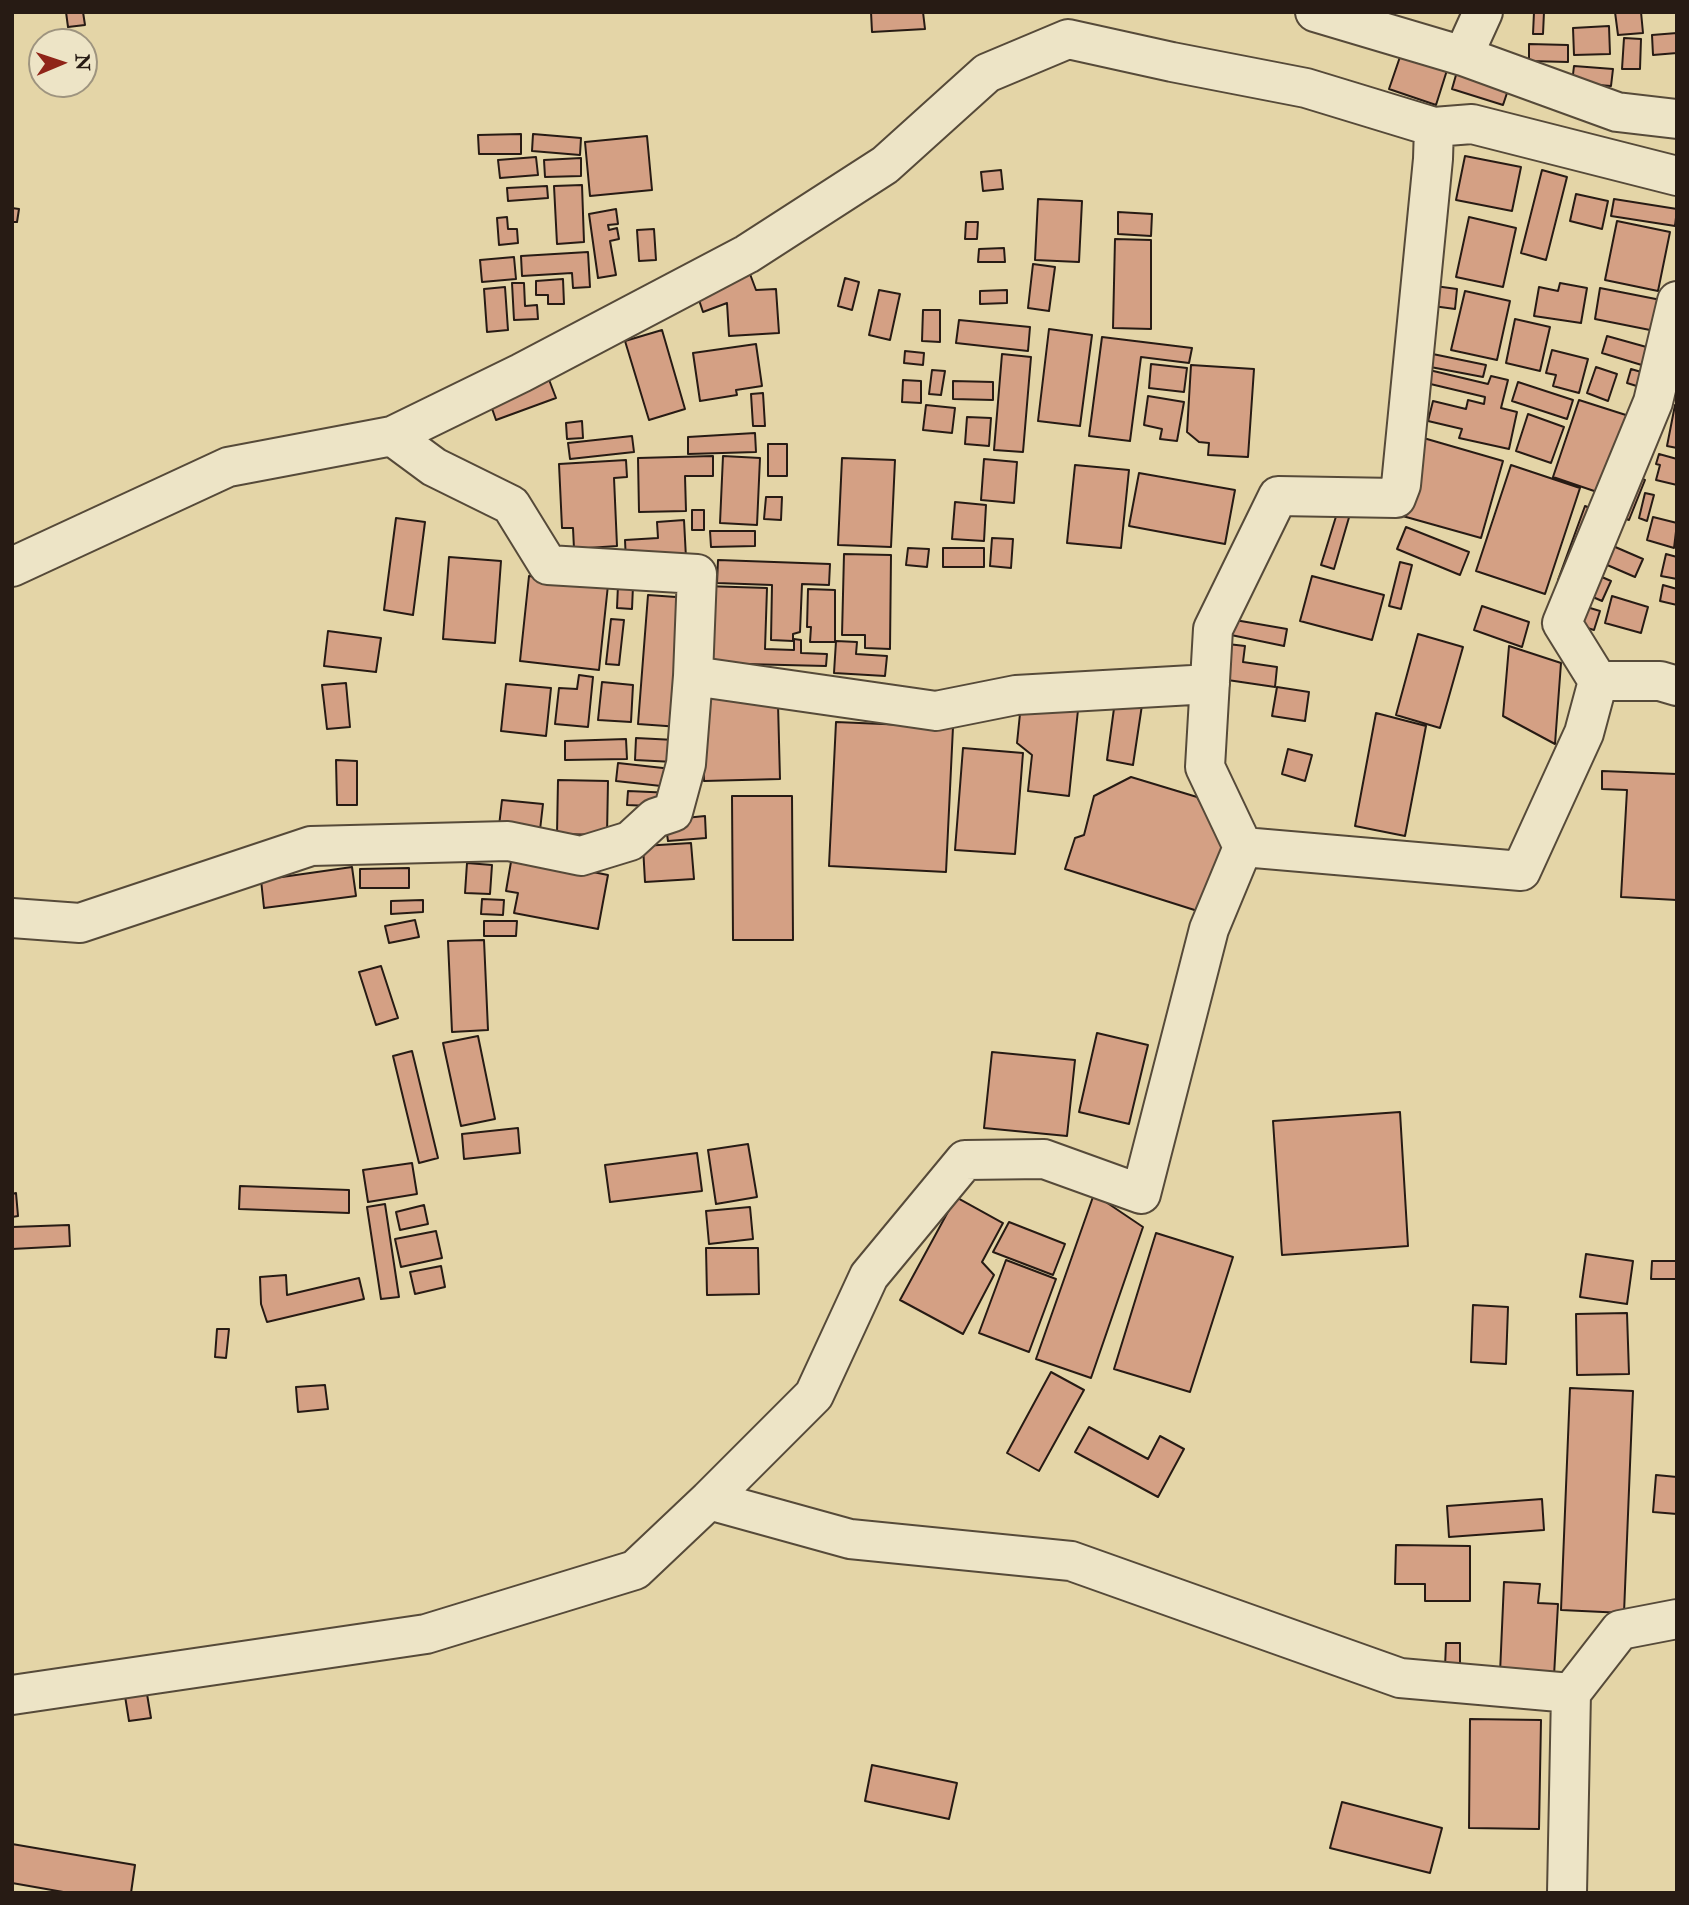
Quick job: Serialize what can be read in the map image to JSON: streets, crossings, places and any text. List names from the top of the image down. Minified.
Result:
{"north":"right"}
